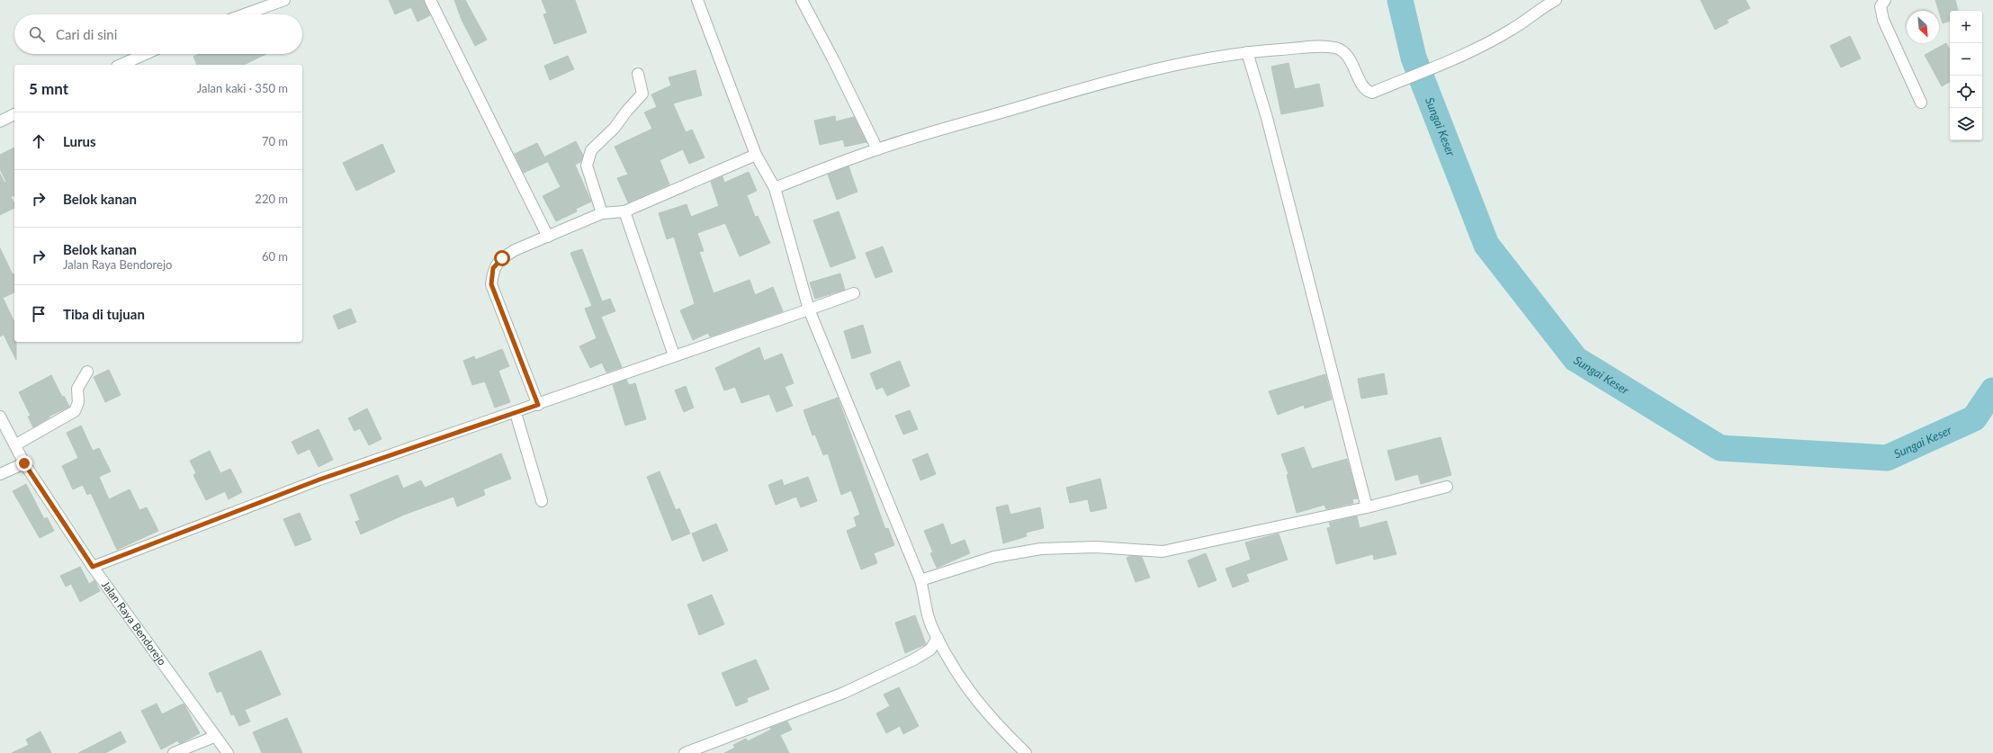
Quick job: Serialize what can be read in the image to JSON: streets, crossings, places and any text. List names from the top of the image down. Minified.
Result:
{"streets":{"street":["Jalan Raya Bendorejo"]},"water":["Sungai Keser"],"north":"bottom right","page":{"map_buttons":["+","−"],"search":"Cari di sini","heading":["5 mnt","Jalan kaki · 350 m"],"list":[["Lurus","70 m"],["Belok kanan","220 m"],["Belok kanan","Jalan Raya Bendorejo","60 m"],"Tiba di tujuan"]}}
